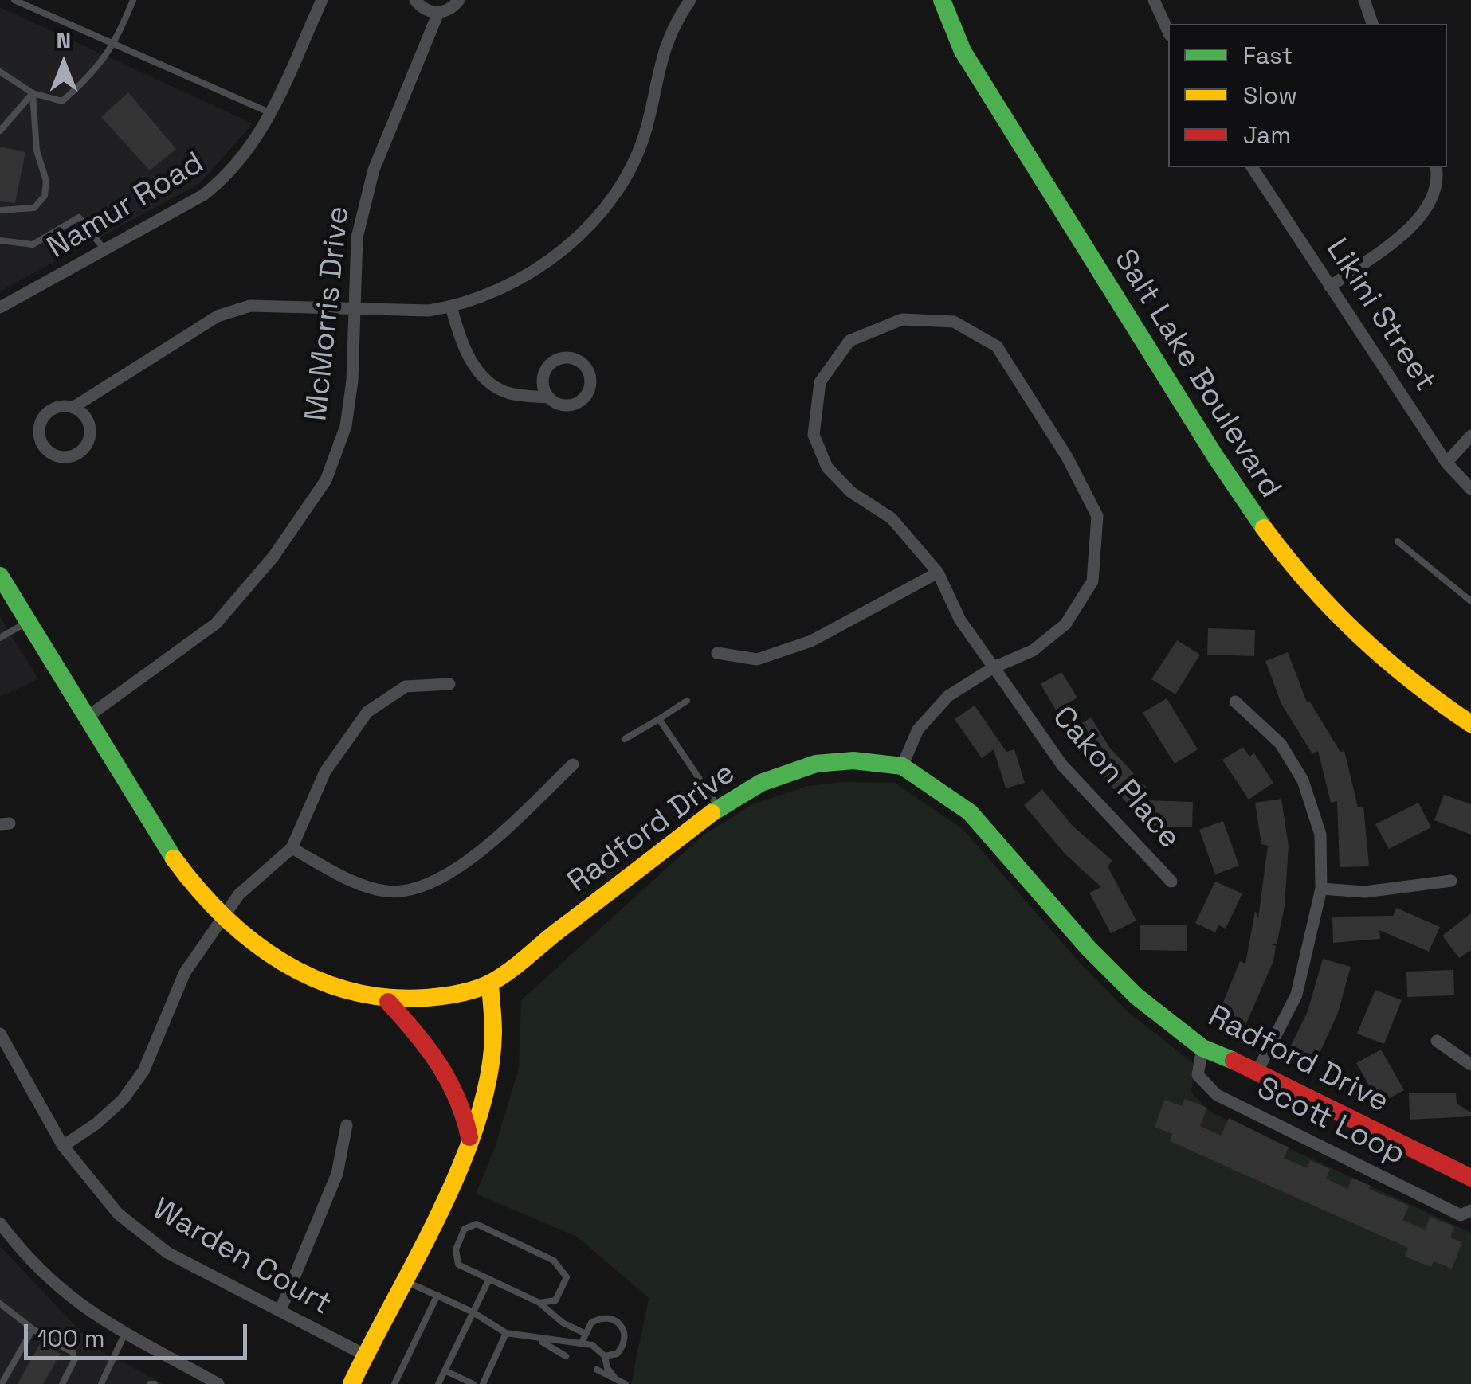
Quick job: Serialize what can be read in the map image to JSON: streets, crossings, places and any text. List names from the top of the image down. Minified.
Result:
{"streets":{"street":["Namur Road","McMorris Drive","Likini Street","Salt Lake Boulevard","Cakon Place","Radford Drive","Scott Loop","Warden Court"]},"crossings":[["McMorris Drive","Radford Drive"],["Cakon Place","Radford Drive"],["Radford Drive","Scott Loop"]],"legend":["Fast","Slow","Jam"],"scale_bar":"100 m","north":"top"}
